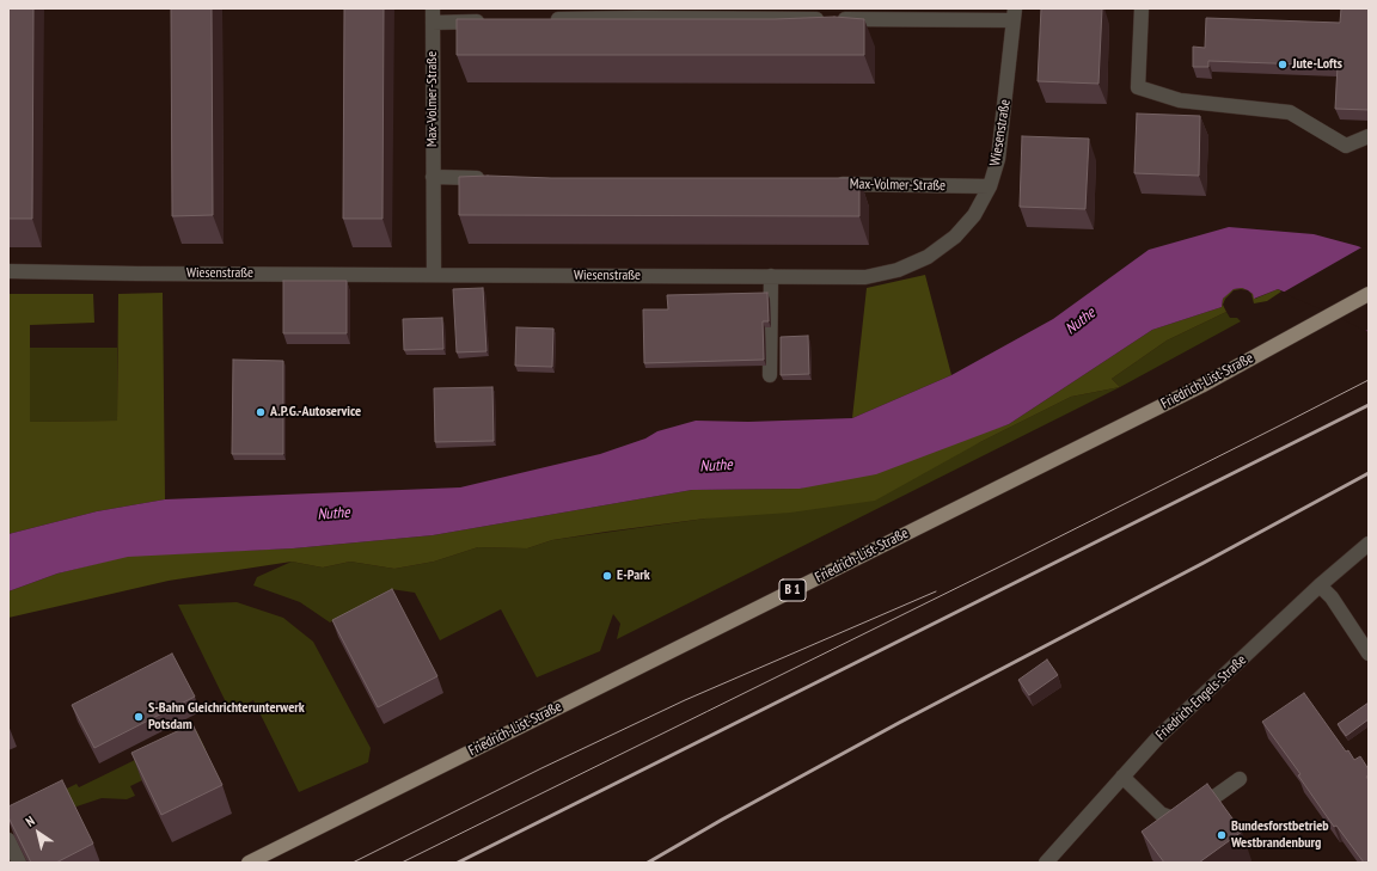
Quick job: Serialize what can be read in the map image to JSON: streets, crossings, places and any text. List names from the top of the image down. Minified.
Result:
{"streets":{"main road":["Friedrich-List-Straße","B 1"],"street":["Max-Volmer-Straße","Wiesenstraße","Friedrich-Engels-Straße"]},"crossings":[["Max-Volmer-Straße","Wiesenstraße"]],"water":["Nuthe"],"places":["Jute-Lofts","A.P.G.-Autoservice","E-Park","S-Bahn Gleichrichterunterwerk Potsdam","Bundesforstbetrieb Westbrandenburg"],"north":"top left"}
